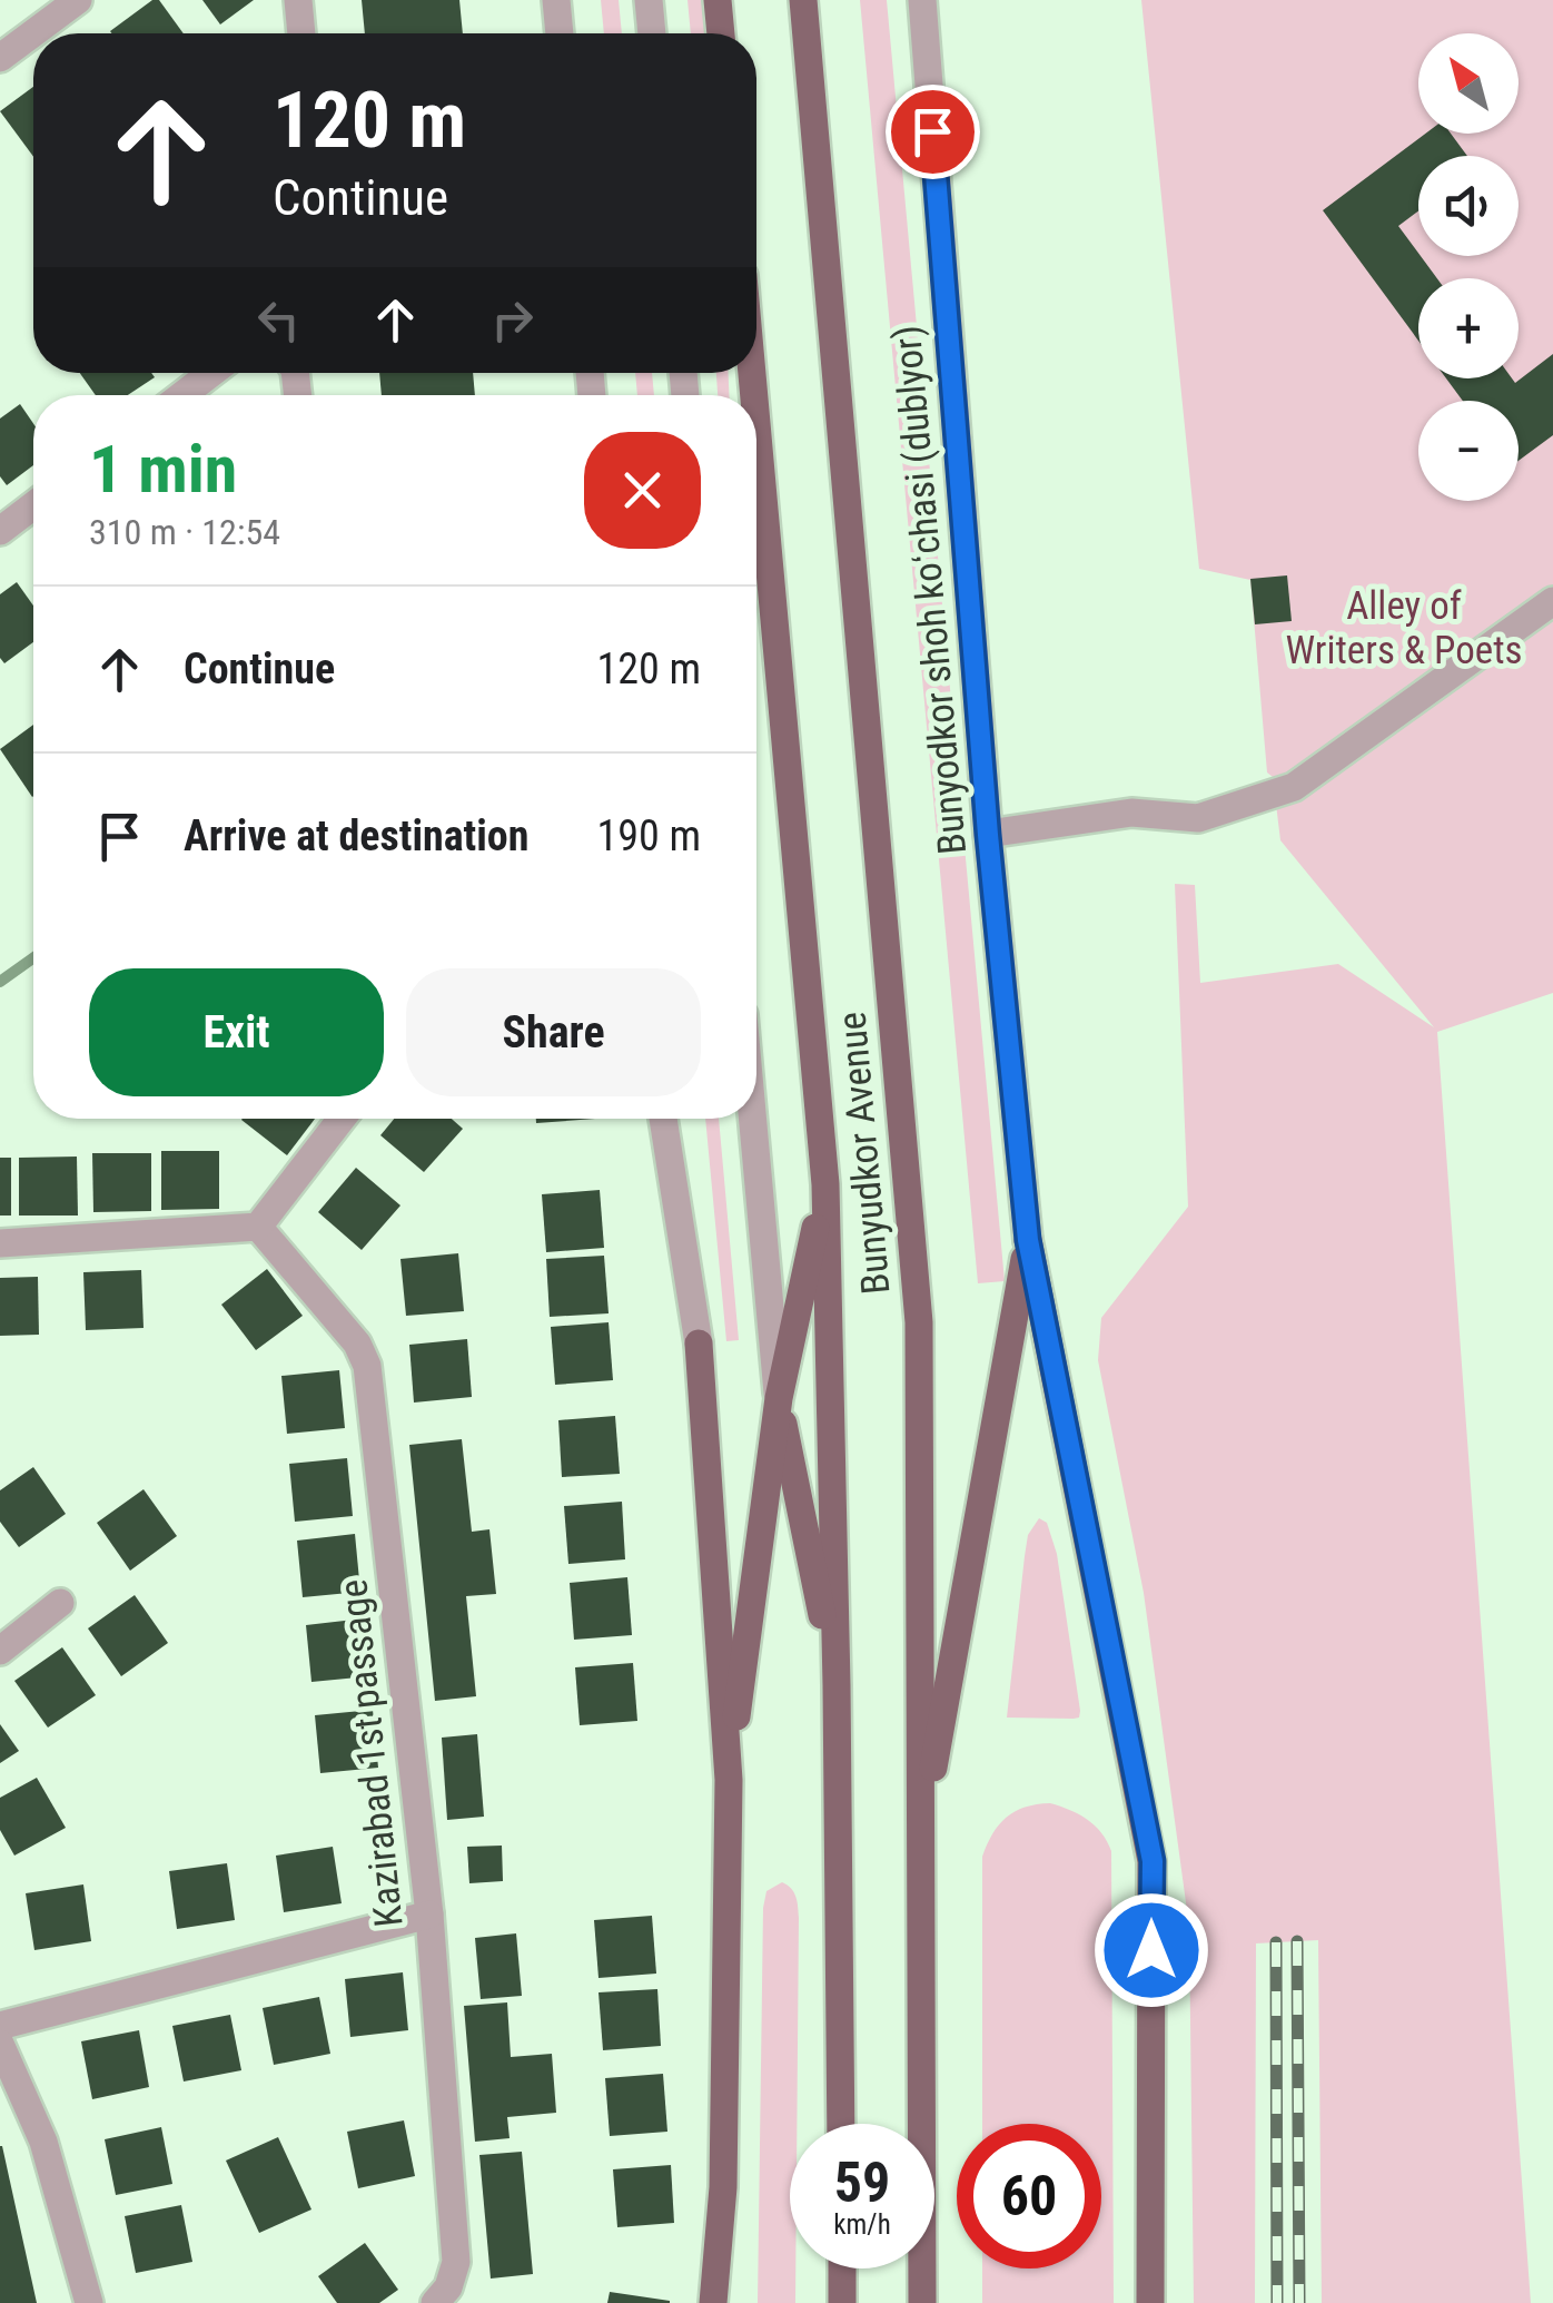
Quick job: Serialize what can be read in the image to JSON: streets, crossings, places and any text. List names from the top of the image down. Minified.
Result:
{"streets":{"main road":["Bunyudkor Avenue"],"street":["Bunyodkor shoh koʻchasi (dublyor)","Kazirabad 1st passage"]},"parks":["Alley of Writers & Poets"],"north":"top left","page":{"map_buttons":["+","−"],"turn":["120 m","Continue"],"heading":["1 min","310 m · 12:54"],"list":[{"name":"Continue","value":"120 m"},{"name":"Arrive at destination","value":"190 m"}],"buttons":["Exit","Share"],"speed":"59 km/h","limit":"60"}}
